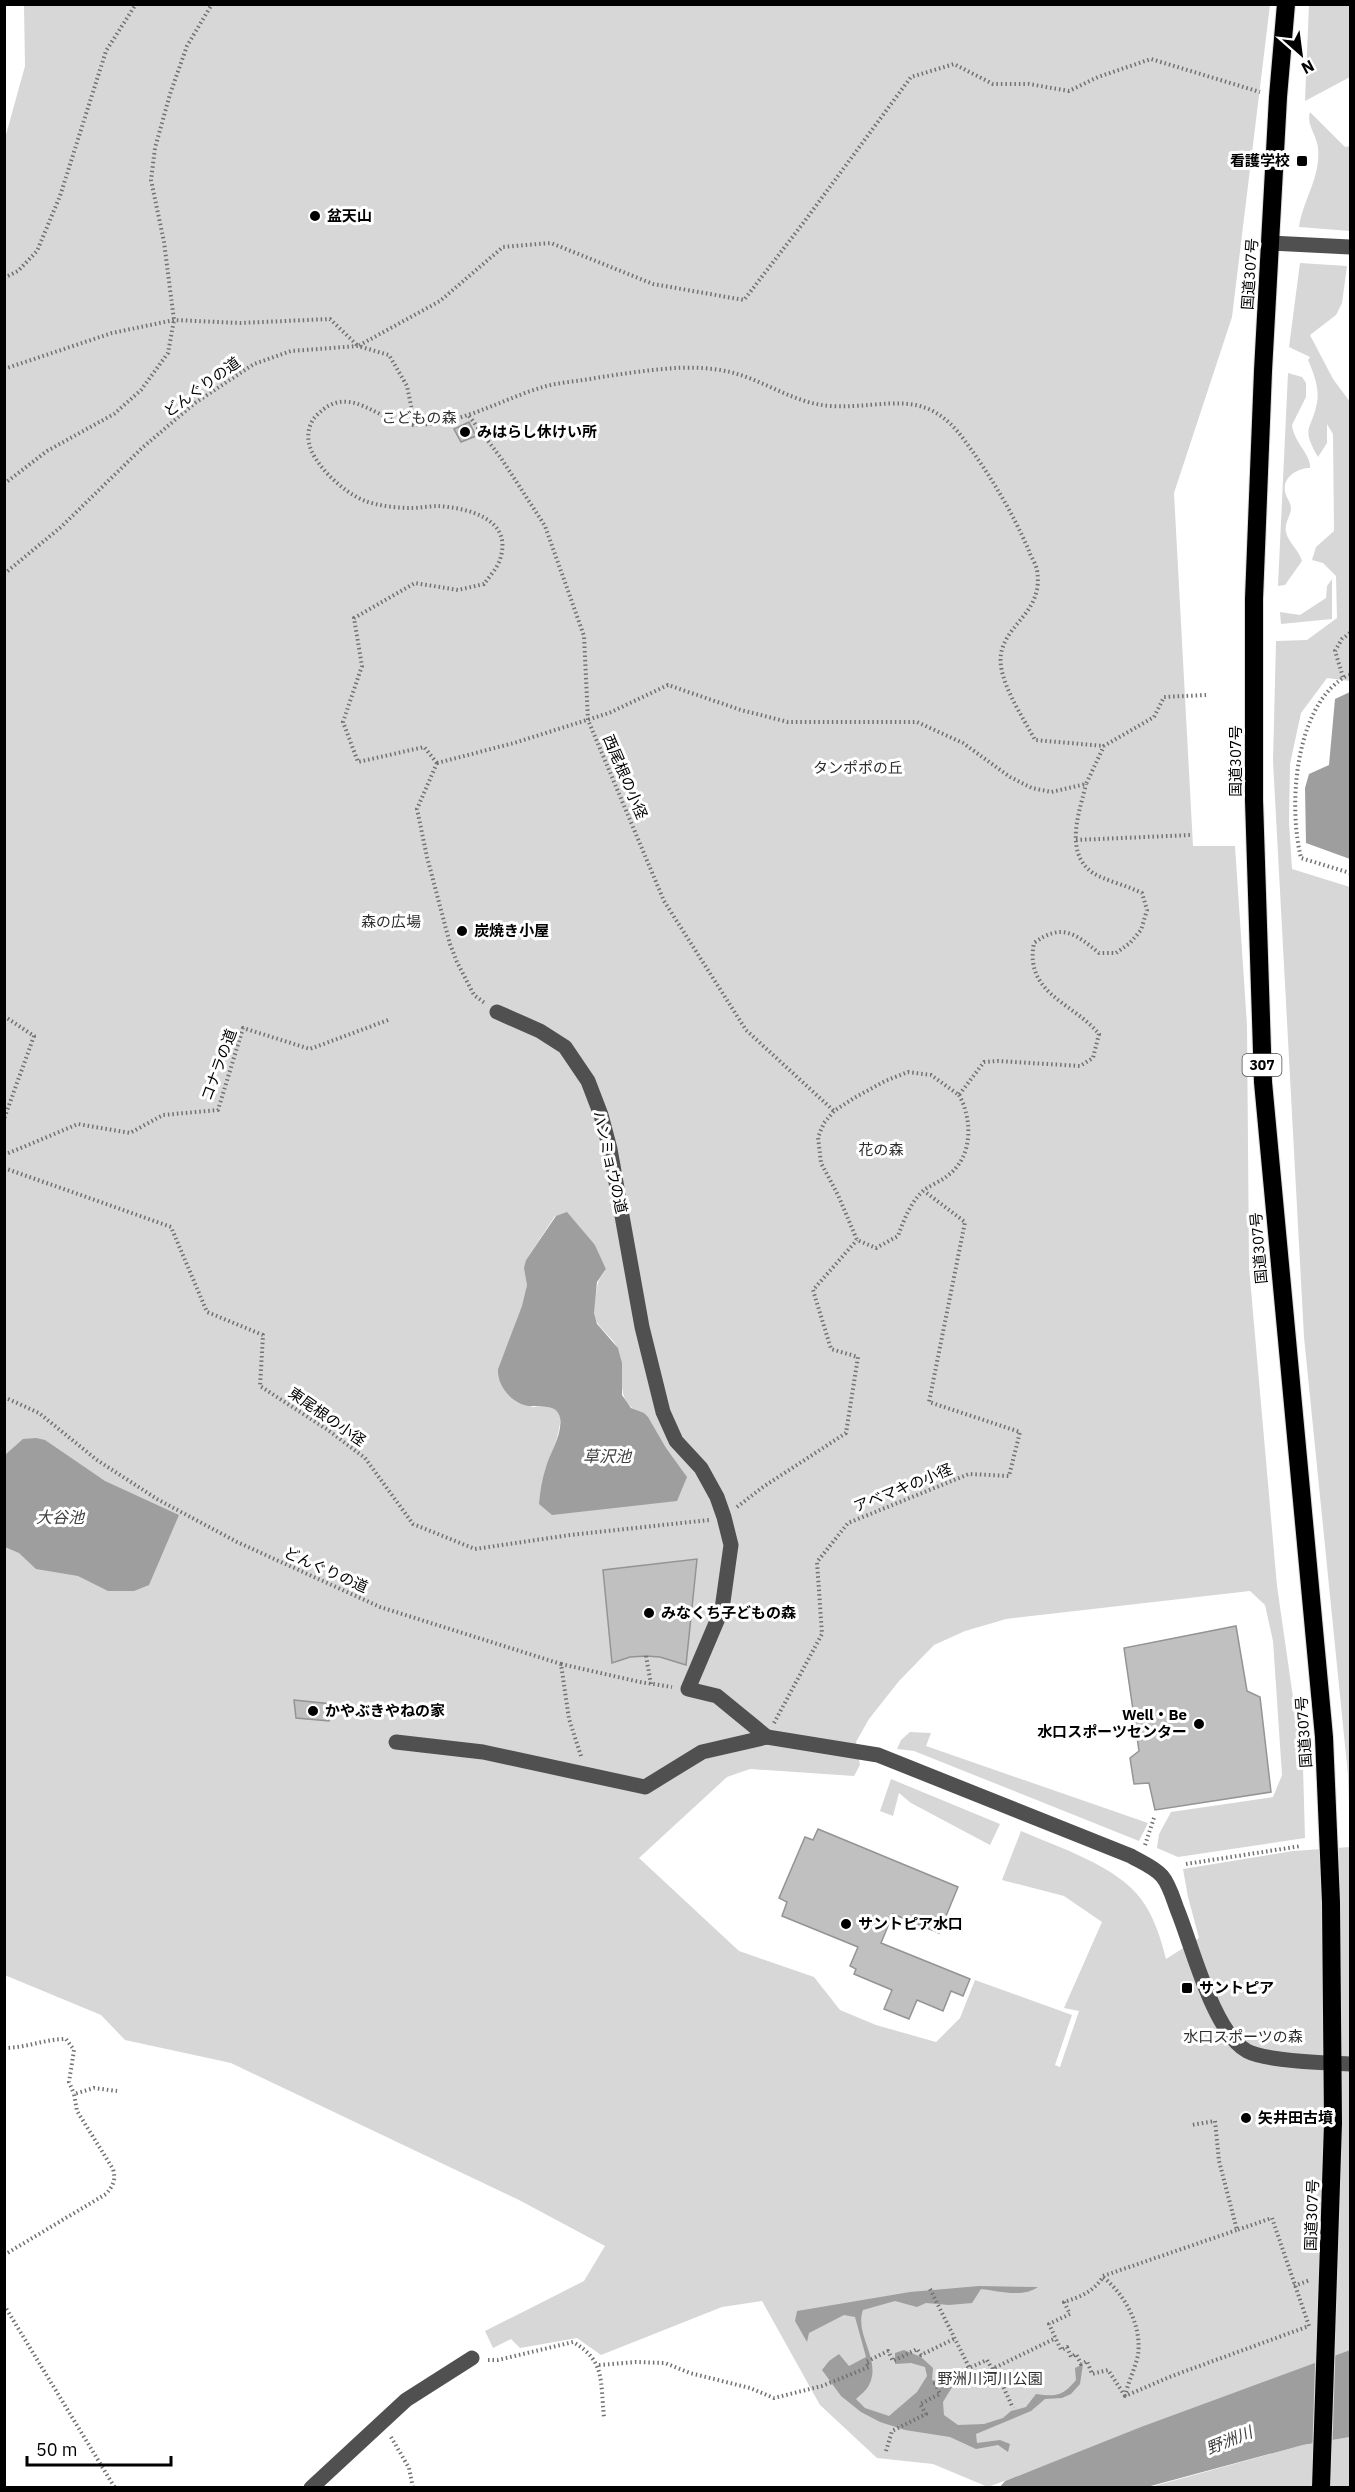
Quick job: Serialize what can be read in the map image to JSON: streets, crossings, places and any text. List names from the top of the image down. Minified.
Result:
{"streets":{"highway":["国道307号","307"],"street":["ハンミョウの道"],"path":["どんぐりの道","西尾根の小径","コナラの道","東尾根の小径","アベマキの小径"]},"crossings":[["どんぐりの道","ハンミョウの道"],["ハンミョウの道","東尾根の小径"]],"water":["草沢池","大谷池","野洲川"],"parks":["こどもの森","タンポポの丘","森の広場","花の森","水口スポーツの森","野洲川河川公園"],"places":{"transit":["看護学校","サントピア"],"other":["盆天山","みはらし休けい所","炭焼き小屋","みなくち子どもの森","かやぶきやねの家","Well・Be 水口スポーツセンター","サントピア水口","矢井田古墳"]},"scale_bar":"50 m","north":"bottom right"}
